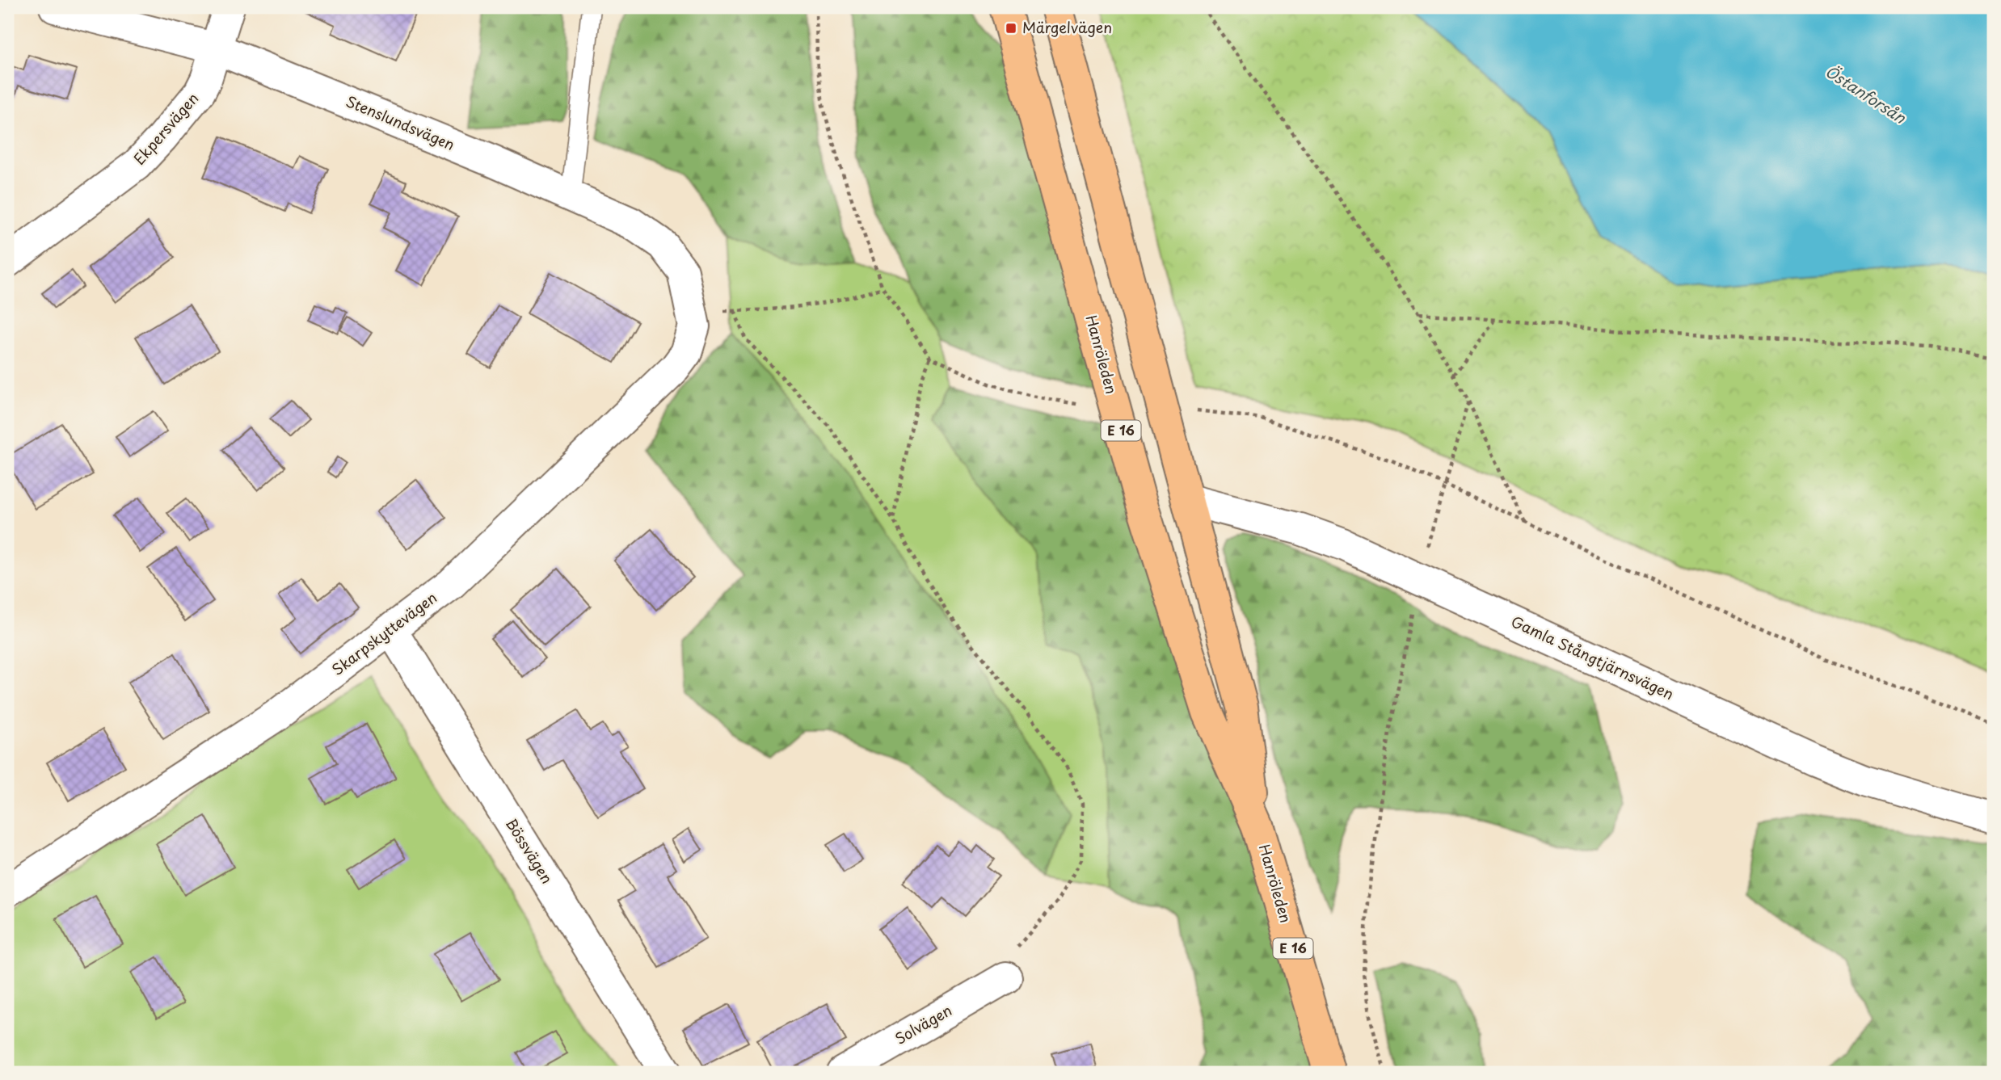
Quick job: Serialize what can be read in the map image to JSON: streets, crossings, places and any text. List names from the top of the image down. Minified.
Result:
{"streets":{"highway":["Hanröleden","E 16"],"street":["Stenslundsvägen","Ekpersvägen","Skarpskyttevägen","Gamla Stångtjärnsvägen","Bössvägen","Solvägen"]},"crossings":[["Stenslundsvägen","Ekpersvägen"],["Stenslundsvägen","Skarpskyttevägen"],["Hanröleden","Gamla Stångtjärnsvägen"],["Skarpskyttevägen","Bössvägen"]],"water":["Östanforsån"],"places":{"transit":["Märgelvägen"]}}
